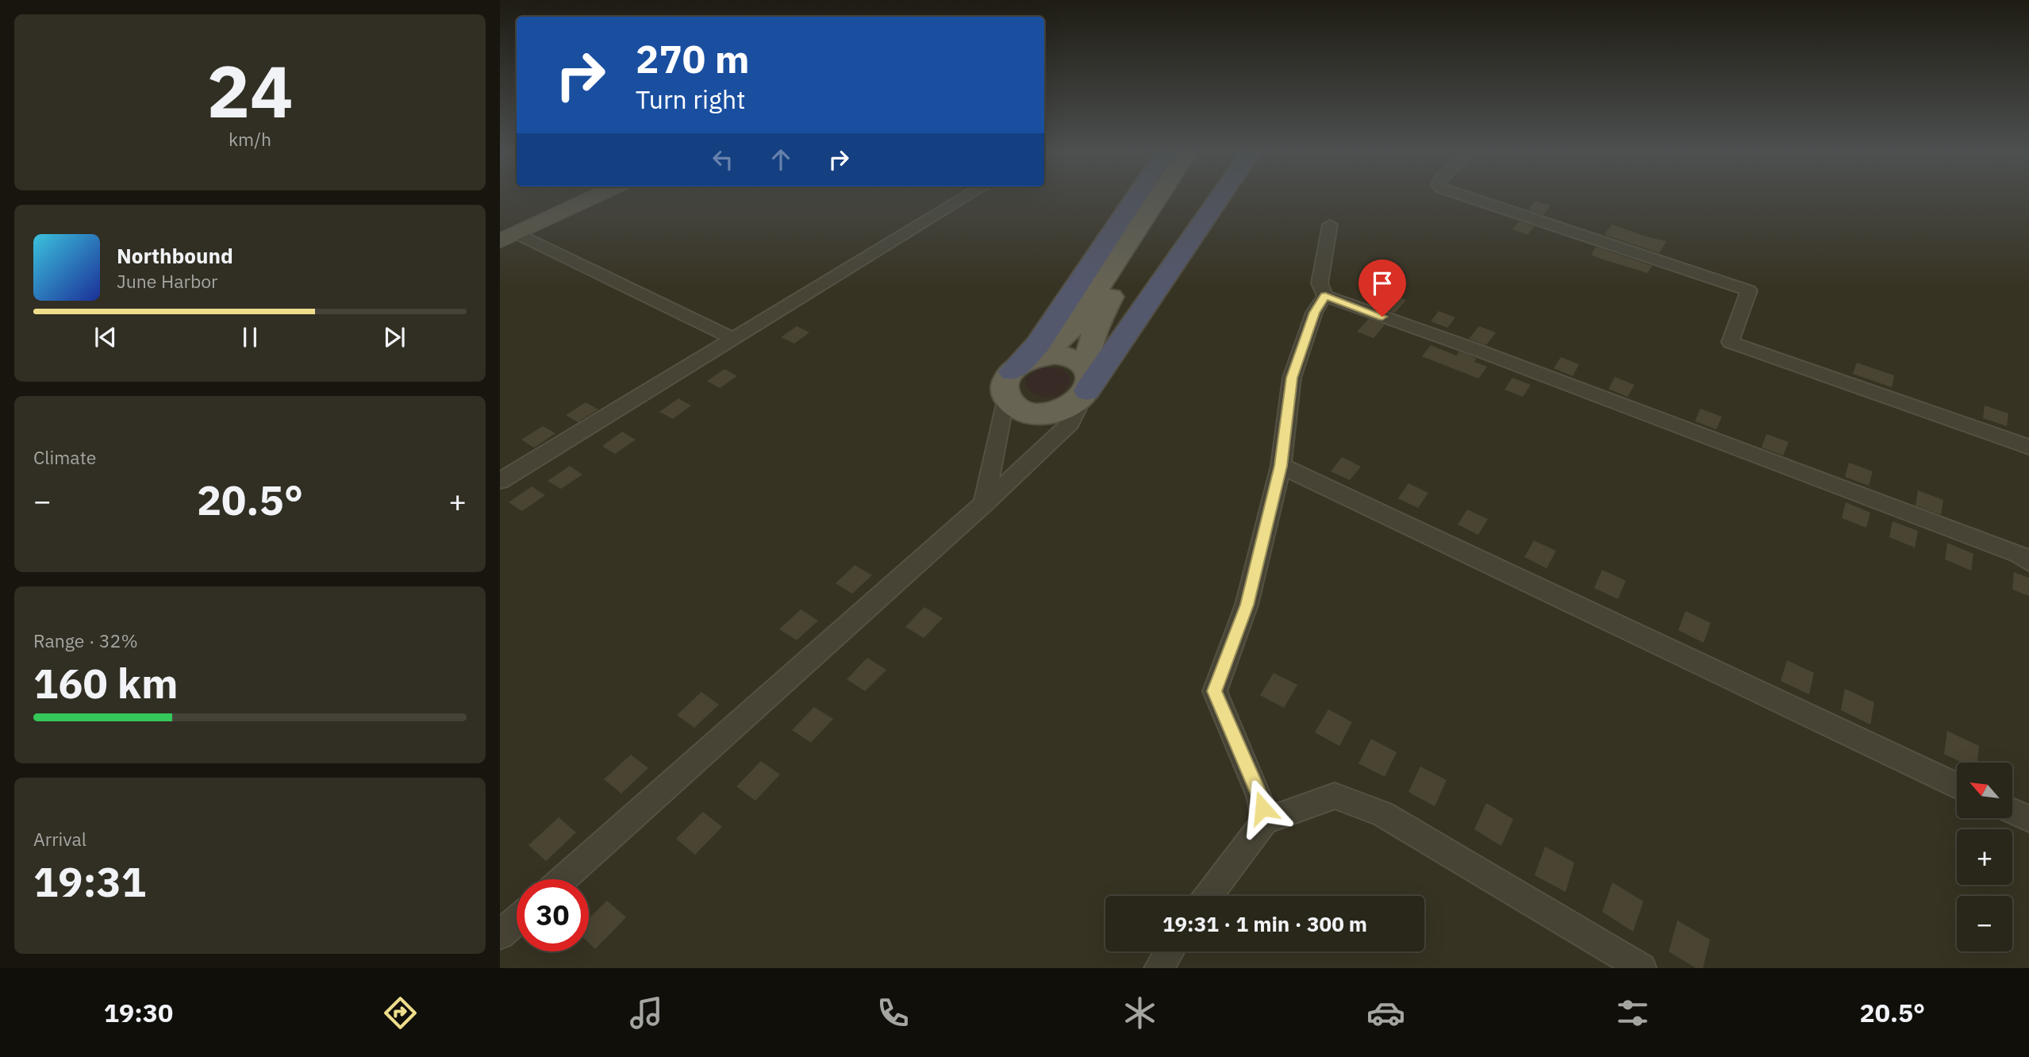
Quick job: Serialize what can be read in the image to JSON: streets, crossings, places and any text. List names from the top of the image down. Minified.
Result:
{"north":"top left","page":{"tile":[["24","km/h"],"Climate",["Range · 32%","160 km"],["Arrival","19:31"]],"turn":["270 m","Turn right"],"song":["Northbound","June Harbor"],"heat":["−","20.5°","+"],"map_buttons":["+","−"],"limit":"30","trip":"19:31 · 1 min · 300 m","tabs":["19:30","20.5°"]}}
